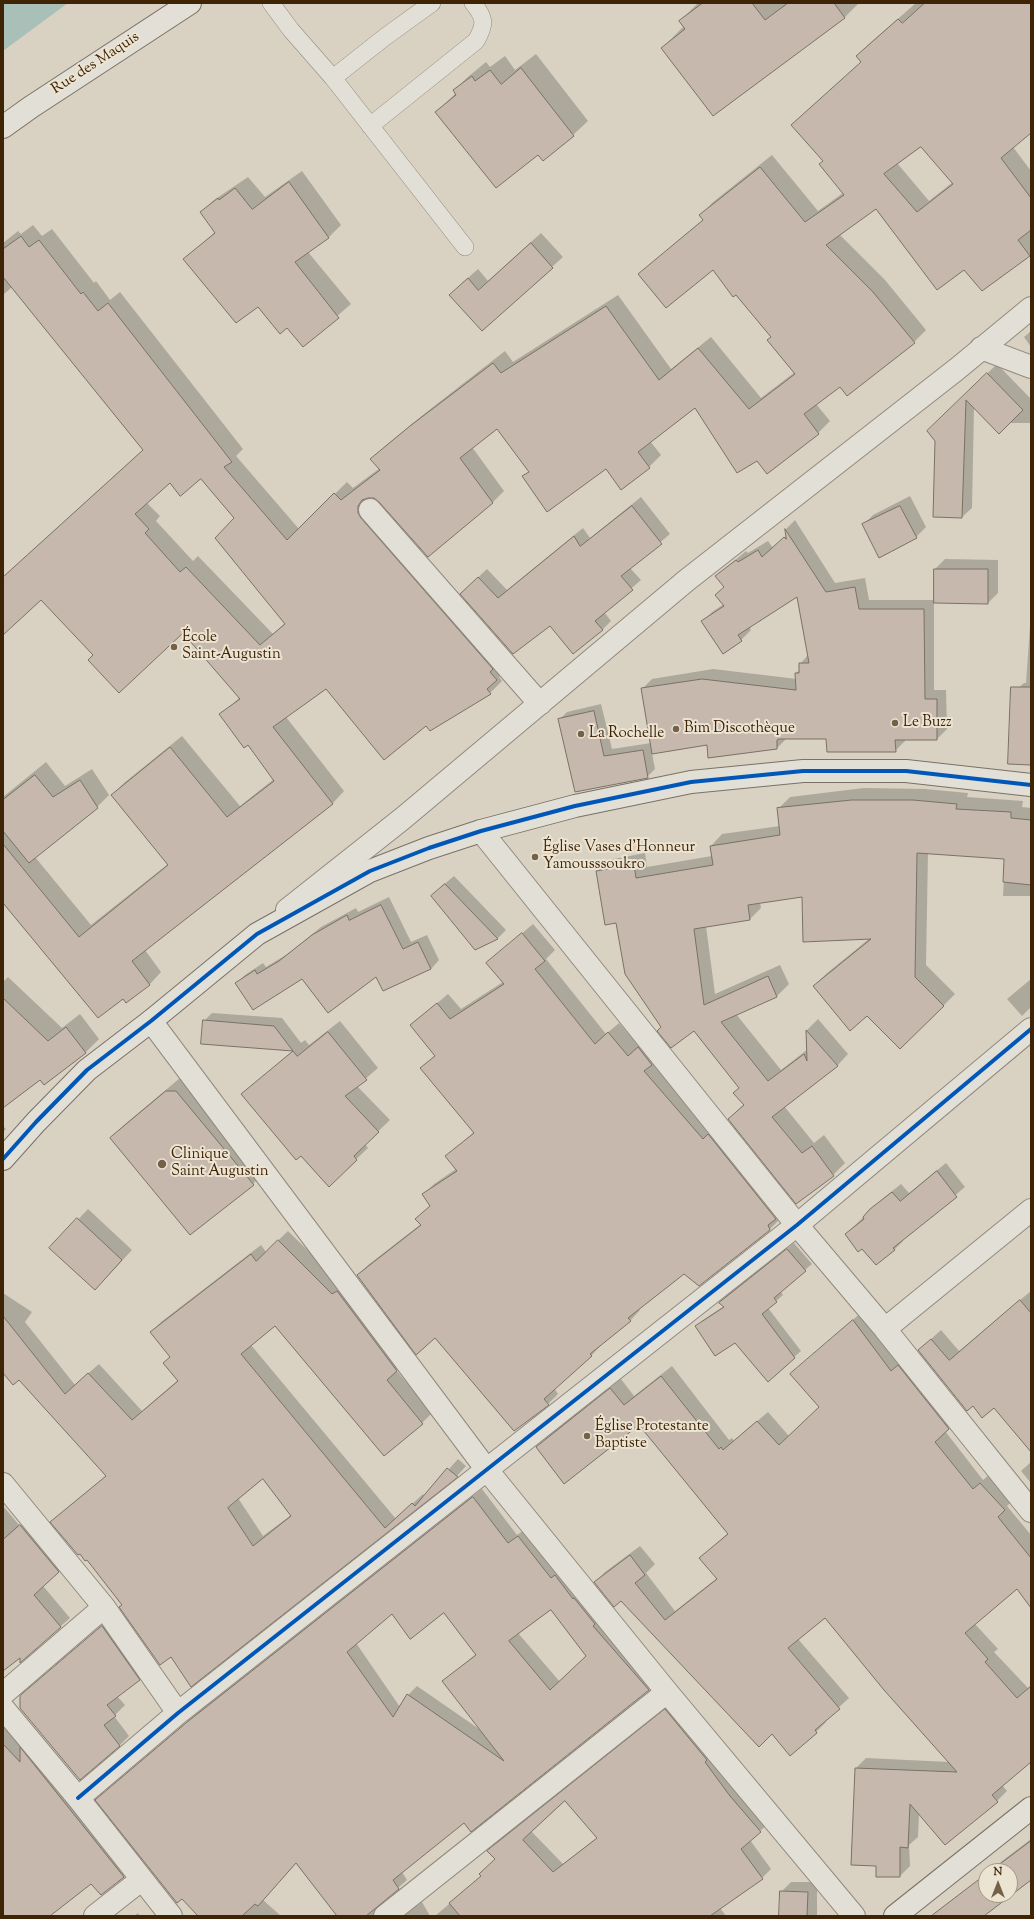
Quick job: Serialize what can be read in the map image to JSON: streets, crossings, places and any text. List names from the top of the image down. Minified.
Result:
{"streets":{"street":["Rue des Maquis"]},"places":["École Saint-Augustin","Le Buzz","Bim Discothèque","La Rochelle","Église Vases d'Honneur Yamousssoukro","Clinique Saint Augustin","Église Protestante Baptiste"],"north":"top"}
